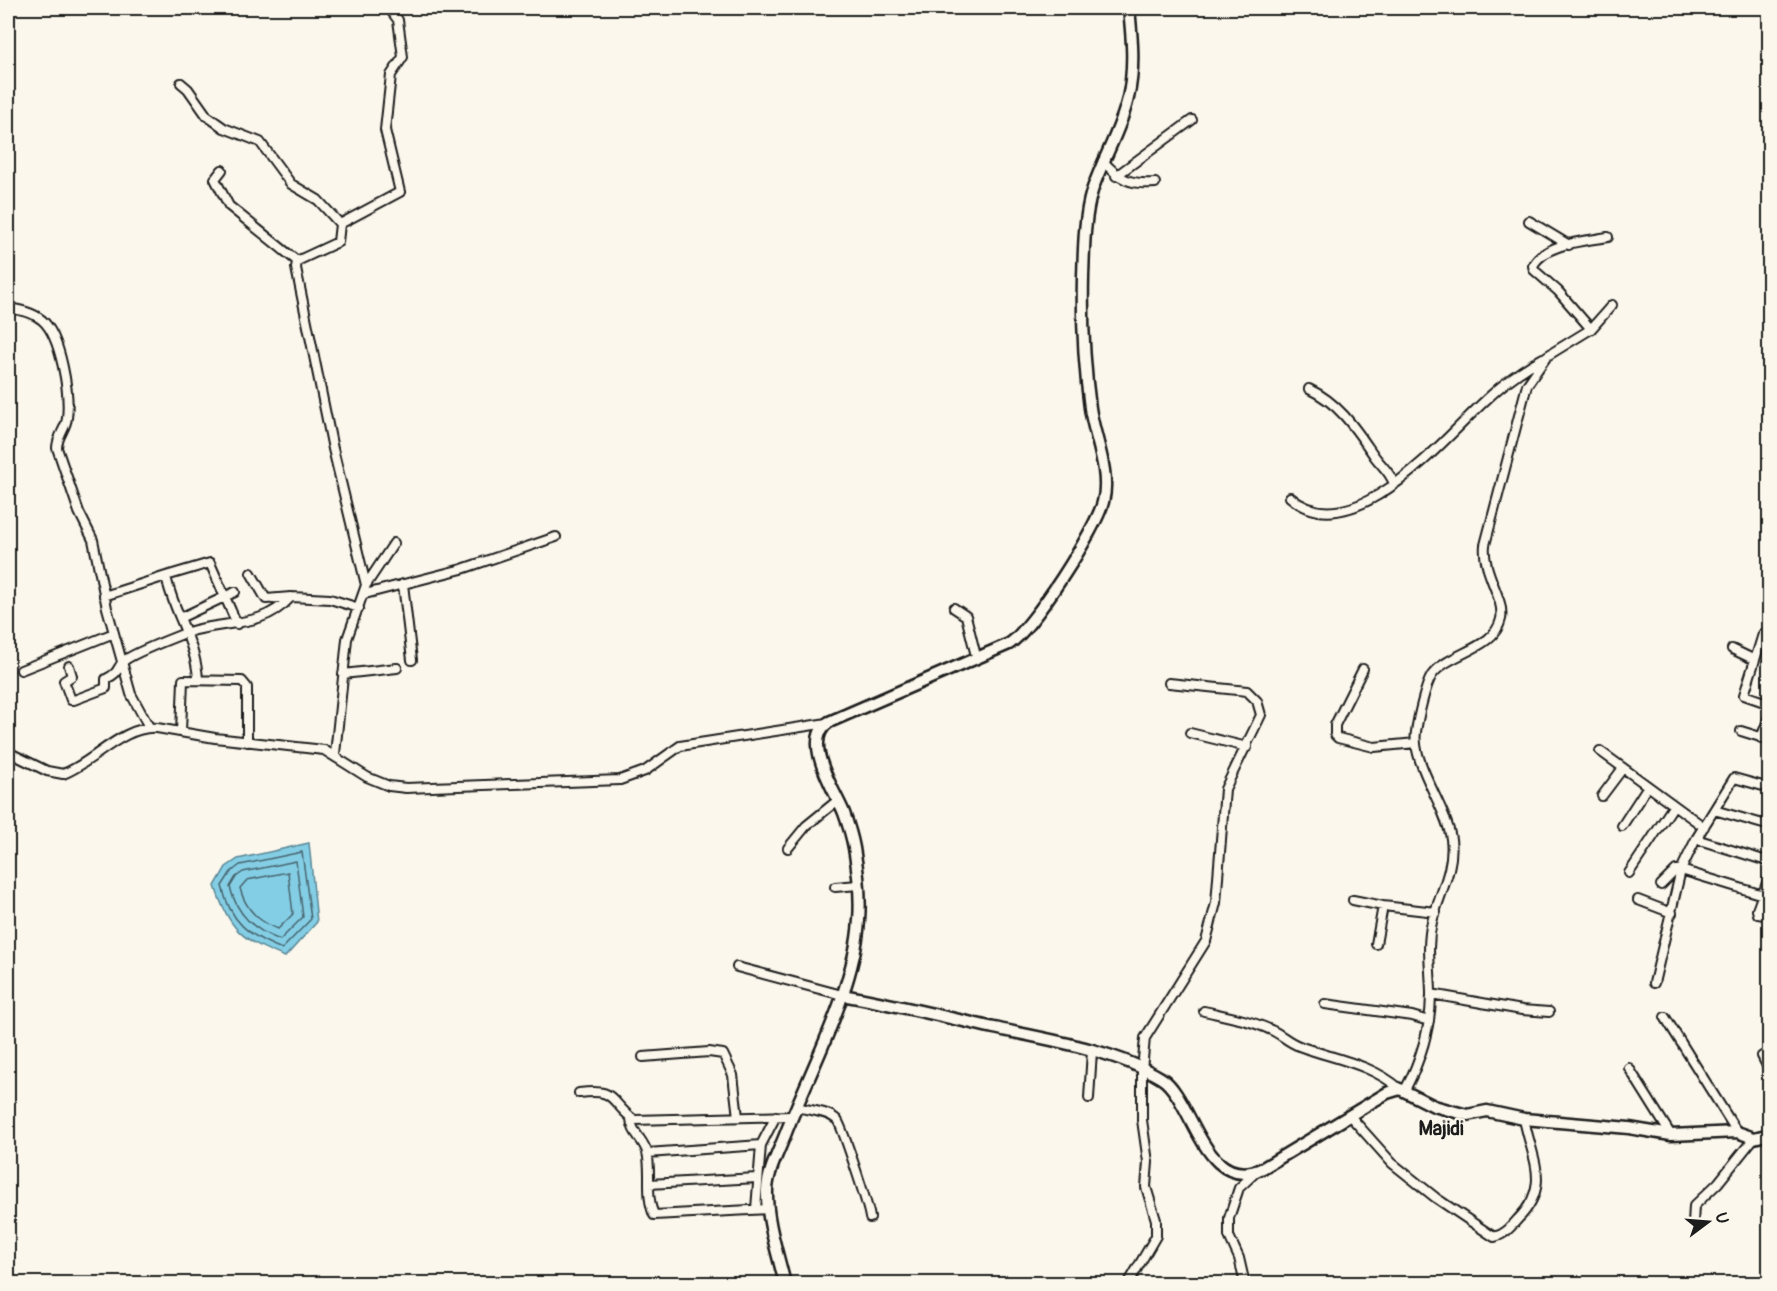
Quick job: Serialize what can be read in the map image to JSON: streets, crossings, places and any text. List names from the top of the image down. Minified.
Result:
{"districts":["Majidi"],"north":"right"}
